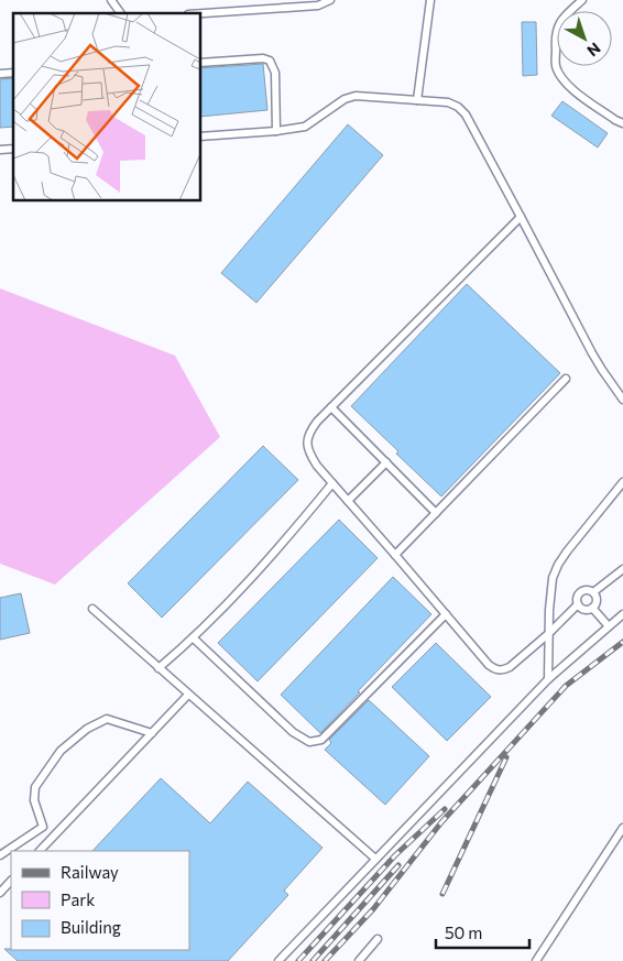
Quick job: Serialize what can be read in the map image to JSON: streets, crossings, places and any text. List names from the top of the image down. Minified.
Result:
{"legend":["Railway","Park","Building"],"scale_bar":"50 m","north":"bottom right"}
